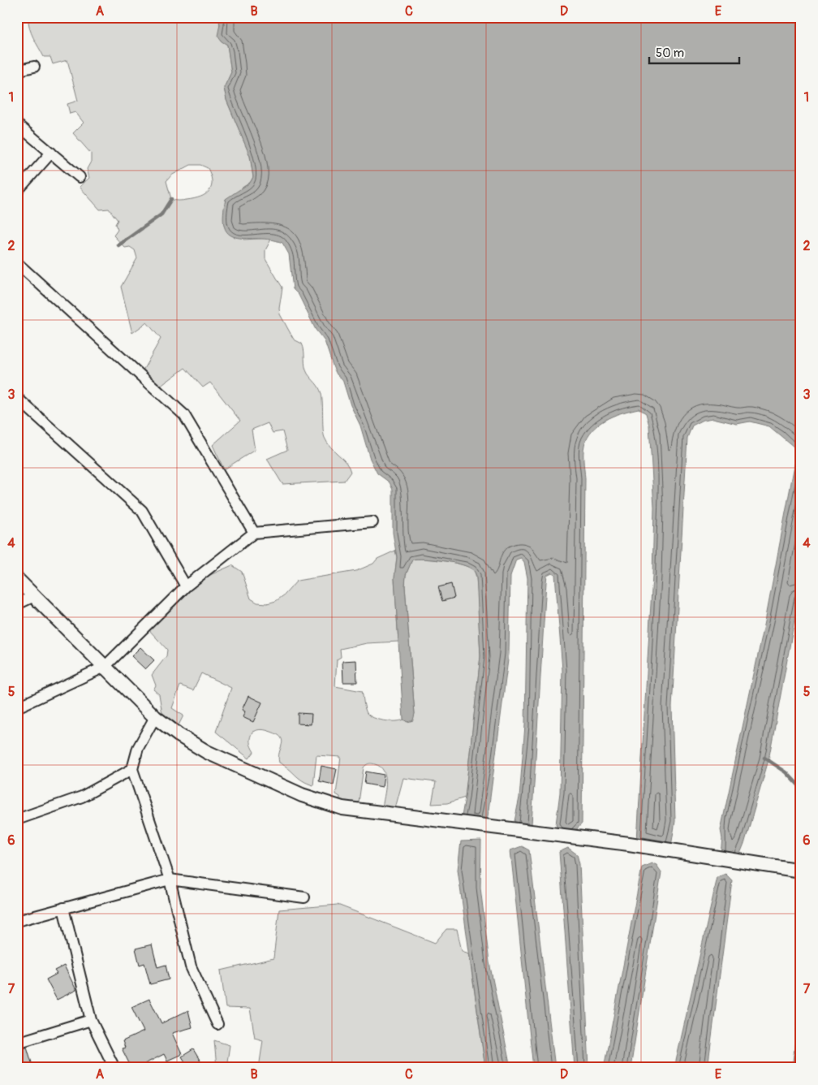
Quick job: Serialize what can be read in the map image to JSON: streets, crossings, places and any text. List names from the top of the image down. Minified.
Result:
{"scale_bar":"50 m","grid":{"columns":["A","B","C","D","E"],"rows":["1","2","3","4","5","6","7"]}}
